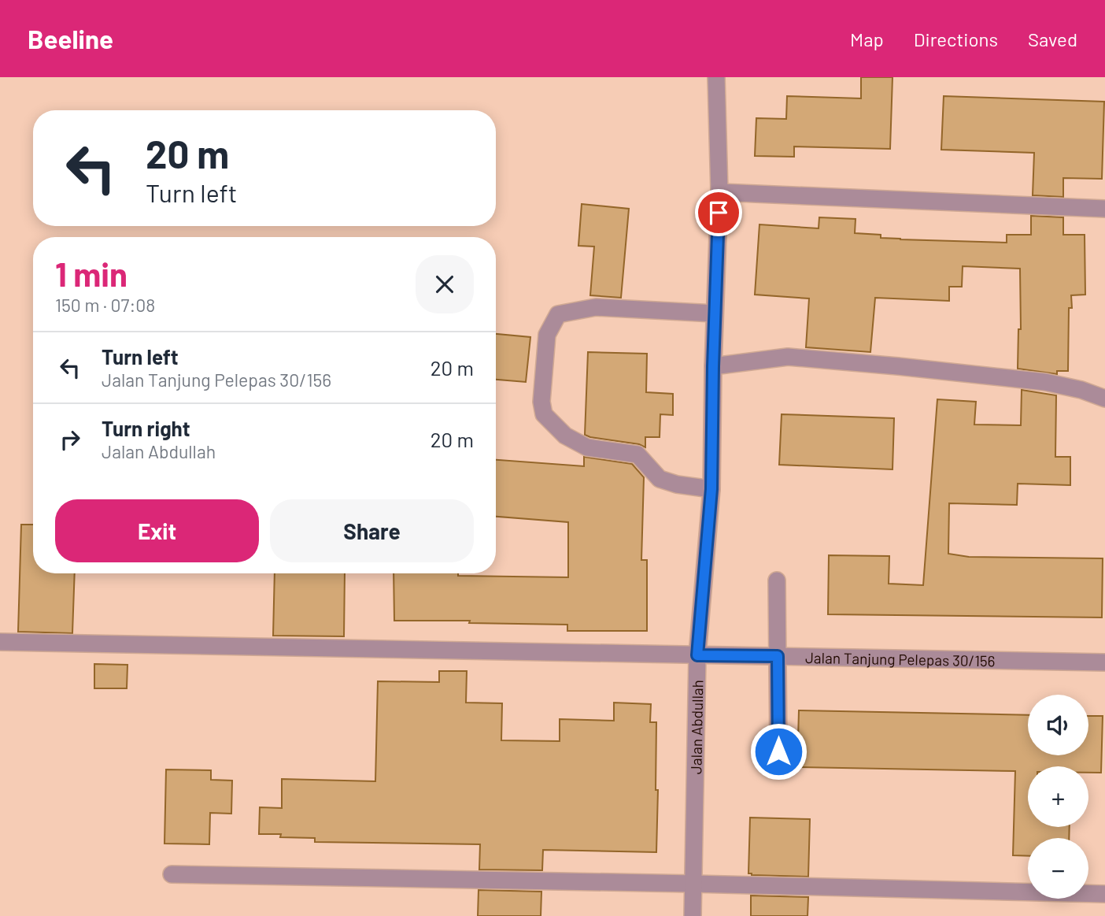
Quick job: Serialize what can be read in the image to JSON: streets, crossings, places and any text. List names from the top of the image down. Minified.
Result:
{"streets":{"street":["Jalan Tanjung Pelepas 30/156","Jalan Abdullah"]},"crossings":[["Jalan Tanjung Pelepas 30/156","Jalan Abdullah"]],"page":{"header":"Beeline","nav":["Map","Directions","Saved"],"turn":["20 m","Turn left"],"heading":["1 min","150 m · 07:08"],"list":[{"name":"Turn left","note":"Jalan Tanjung Pelepas 30/156","value":"20 m"},{"name":"Turn right","note":"Jalan Abdullah","value":"20 m"}],"buttons":["Exit","Share"],"map_buttons":["+","−"]}}
